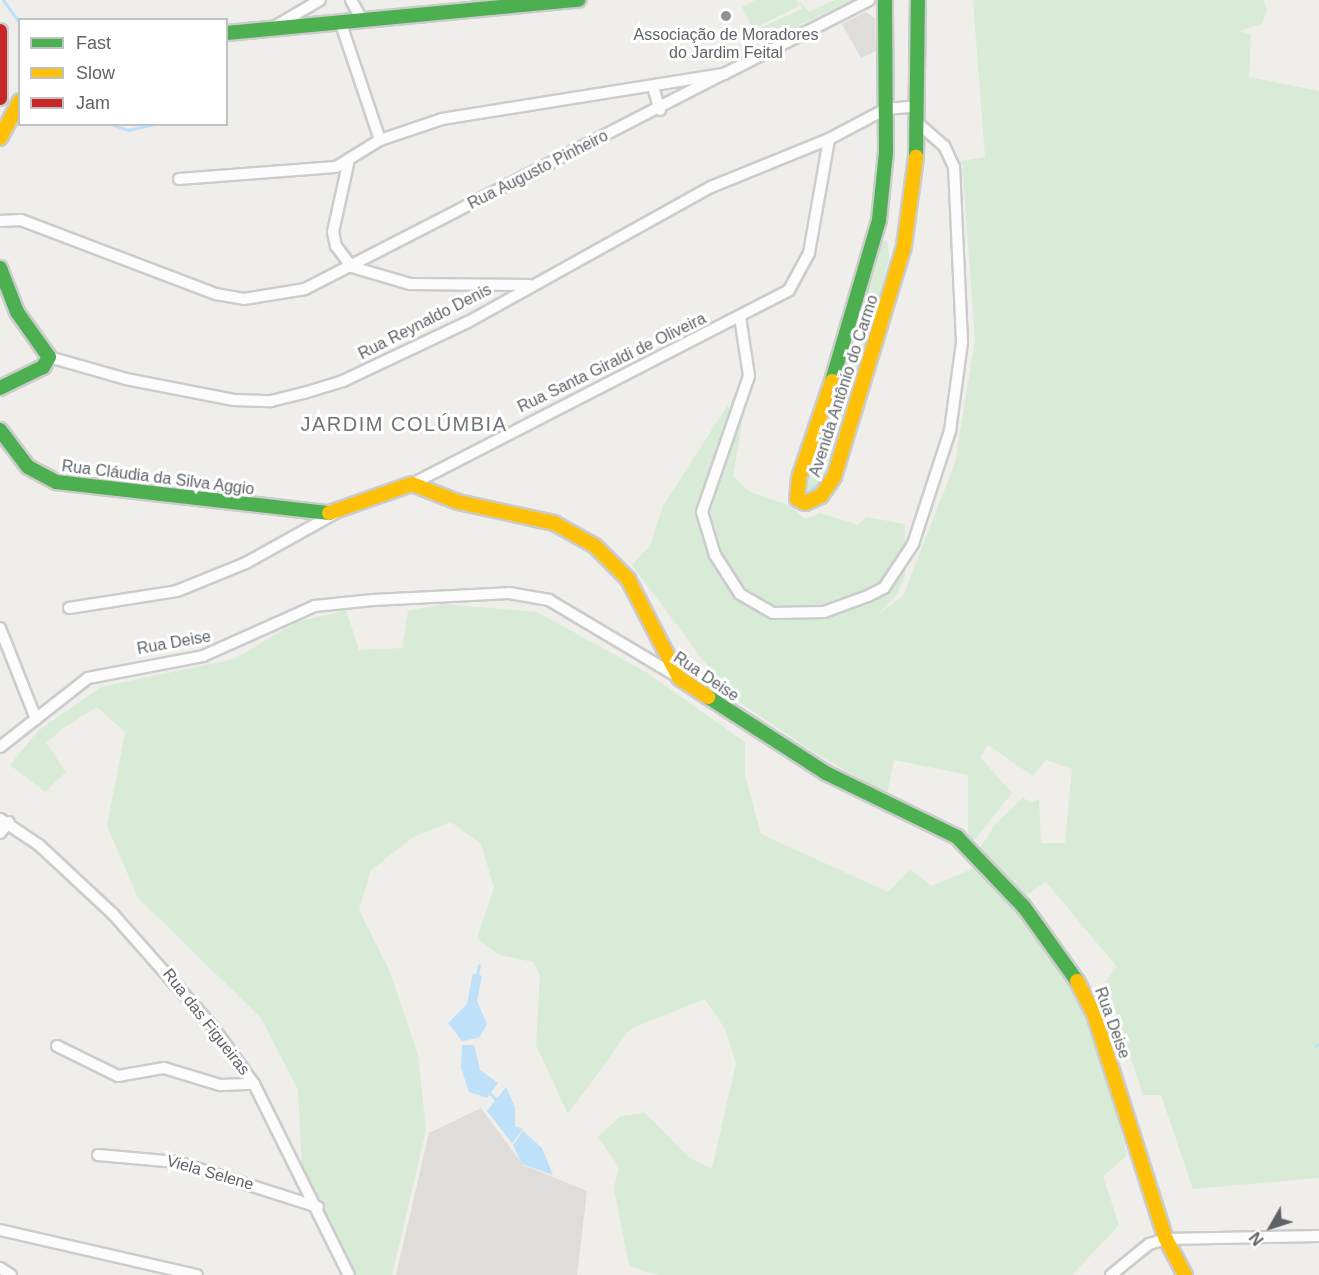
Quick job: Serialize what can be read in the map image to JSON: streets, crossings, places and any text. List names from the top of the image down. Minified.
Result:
{"streets":{"street":["Rua Augusto Pinheiro","Rua Reynaldo Denis","Rua Santa Giraldi de Oliveira","Avenida Antônio do Carmo","Rua Cláudia da Silva Aggio","Rua Deise","Rua das Figueiras","Viela Selene"]},"crossings":[["Rua Reynaldo Denis","Rua Santa Giraldi de Oliveira"],["Rua Reynaldo Denis","Avenida Antônio do Carmo"],["Rua Santa Giraldi de Oliveira","Rua Cláudia da Silva Aggio"],["Rua das Figueiras","Viela Selene"]],"districts":["JARDIM COLÚMBIA"],"places":["Associação de Moradores do Jardim Feital"],"legend":["Fast","Slow","Jam"],"north":"bottom left"}
